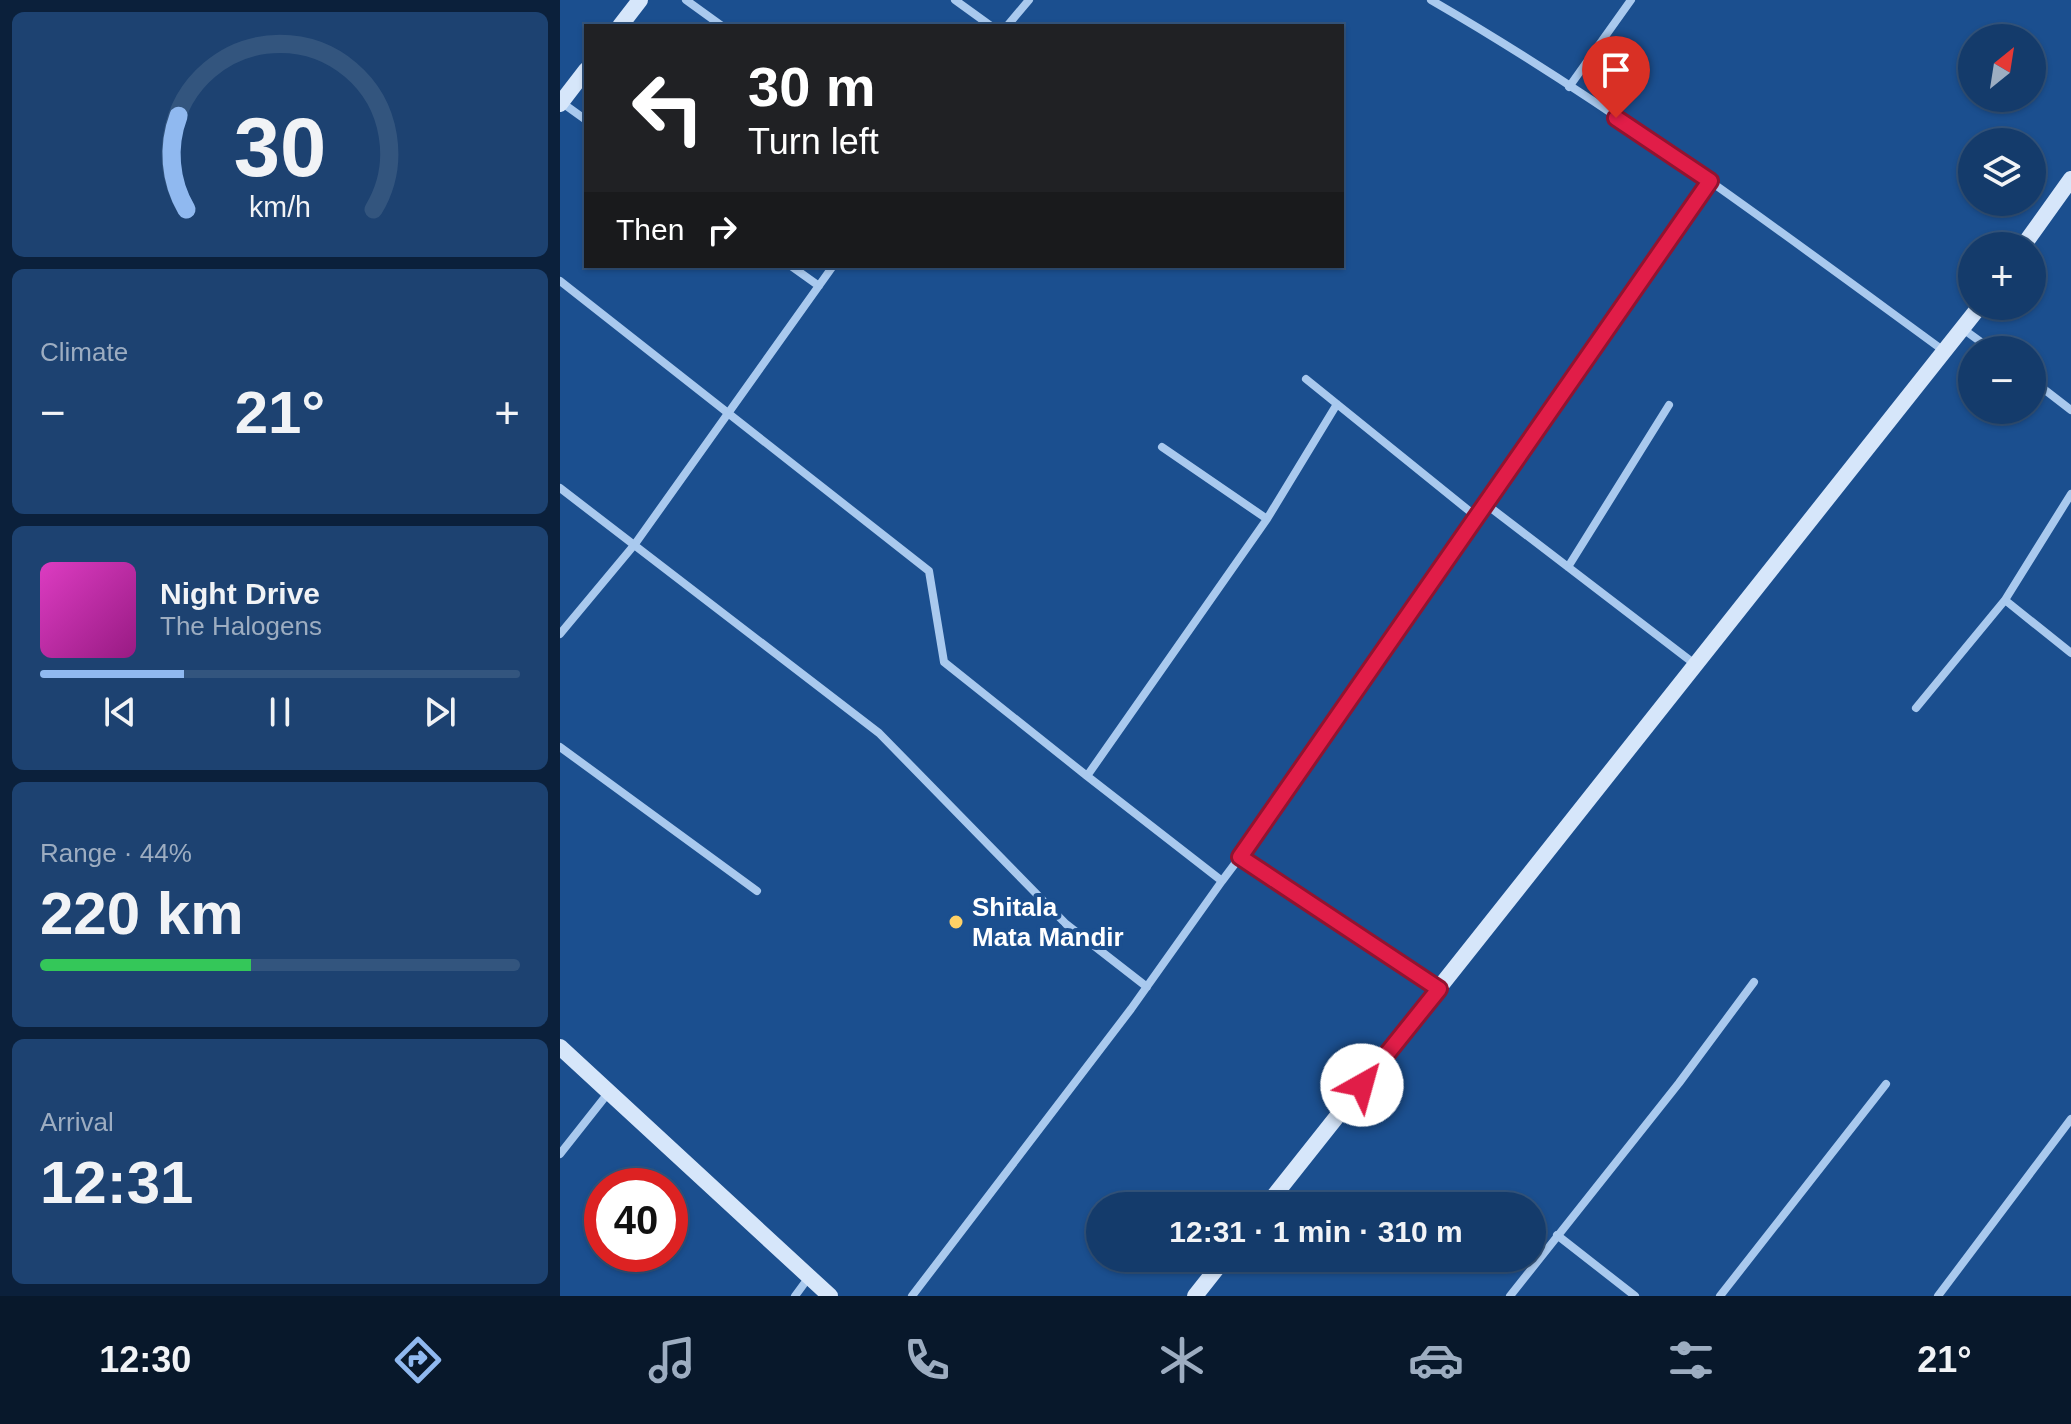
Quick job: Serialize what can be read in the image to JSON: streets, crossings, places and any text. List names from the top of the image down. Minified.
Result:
{"places":["Shitala Mata Mandir"],"north":"top right","page":{"map_buttons":["+","−"],"turn":["30 m","Turn left"],"then":"Then","tile":["Climate",["Range · 44%","220 km"],["Arrival","12:31"]],"heat":["−","21°","+"],"song":["Night Drive","The Halogens"],"limit":"40","trip":"12:31 · 1 min · 310 m","tabs":["12:30","21°"],"gauge":["30","km/h"]}}
